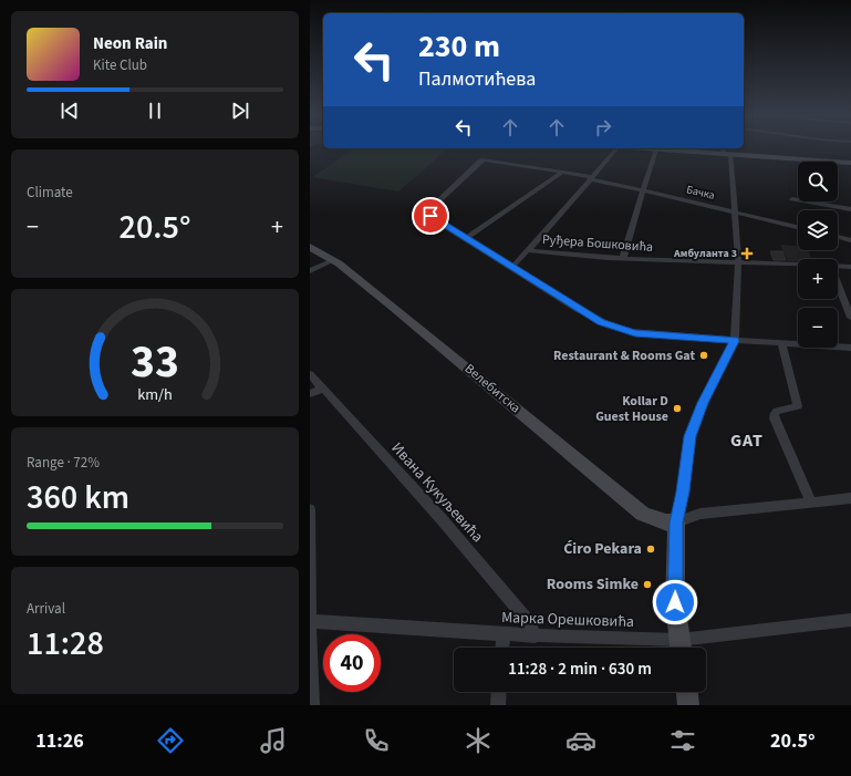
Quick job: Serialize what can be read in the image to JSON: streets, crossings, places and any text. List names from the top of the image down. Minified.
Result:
{"streets":{"street":["Бачка","Руђера Бошковића","Велебитска","Ивана Кукуљевића","Марка Орешковића"]},"crossings":[["Ивана Кукуљевића","Марка Орешковића"]],"districts":["GAT"],"places":{"health":["Амбуланта 3"],"other":["Restaurant & Rooms Gat","Kollar D Guest House","Ćiro Pekara","Rooms Simke"]},"page":{"turn":["230 m","Палмотићева"],"song":["Neon Rain","Kite Club"],"tile":["Climate",["Range · 72%","360 km"],["Arrival","11:28"]],"map_buttons":["+","−"],"heat":["−","20.5°","+"],"limit":"40","trip":"11:28 · 2 min · 630 m","tabs":["11:26","20.5°"],"gauge":["33","km/h"]}}
